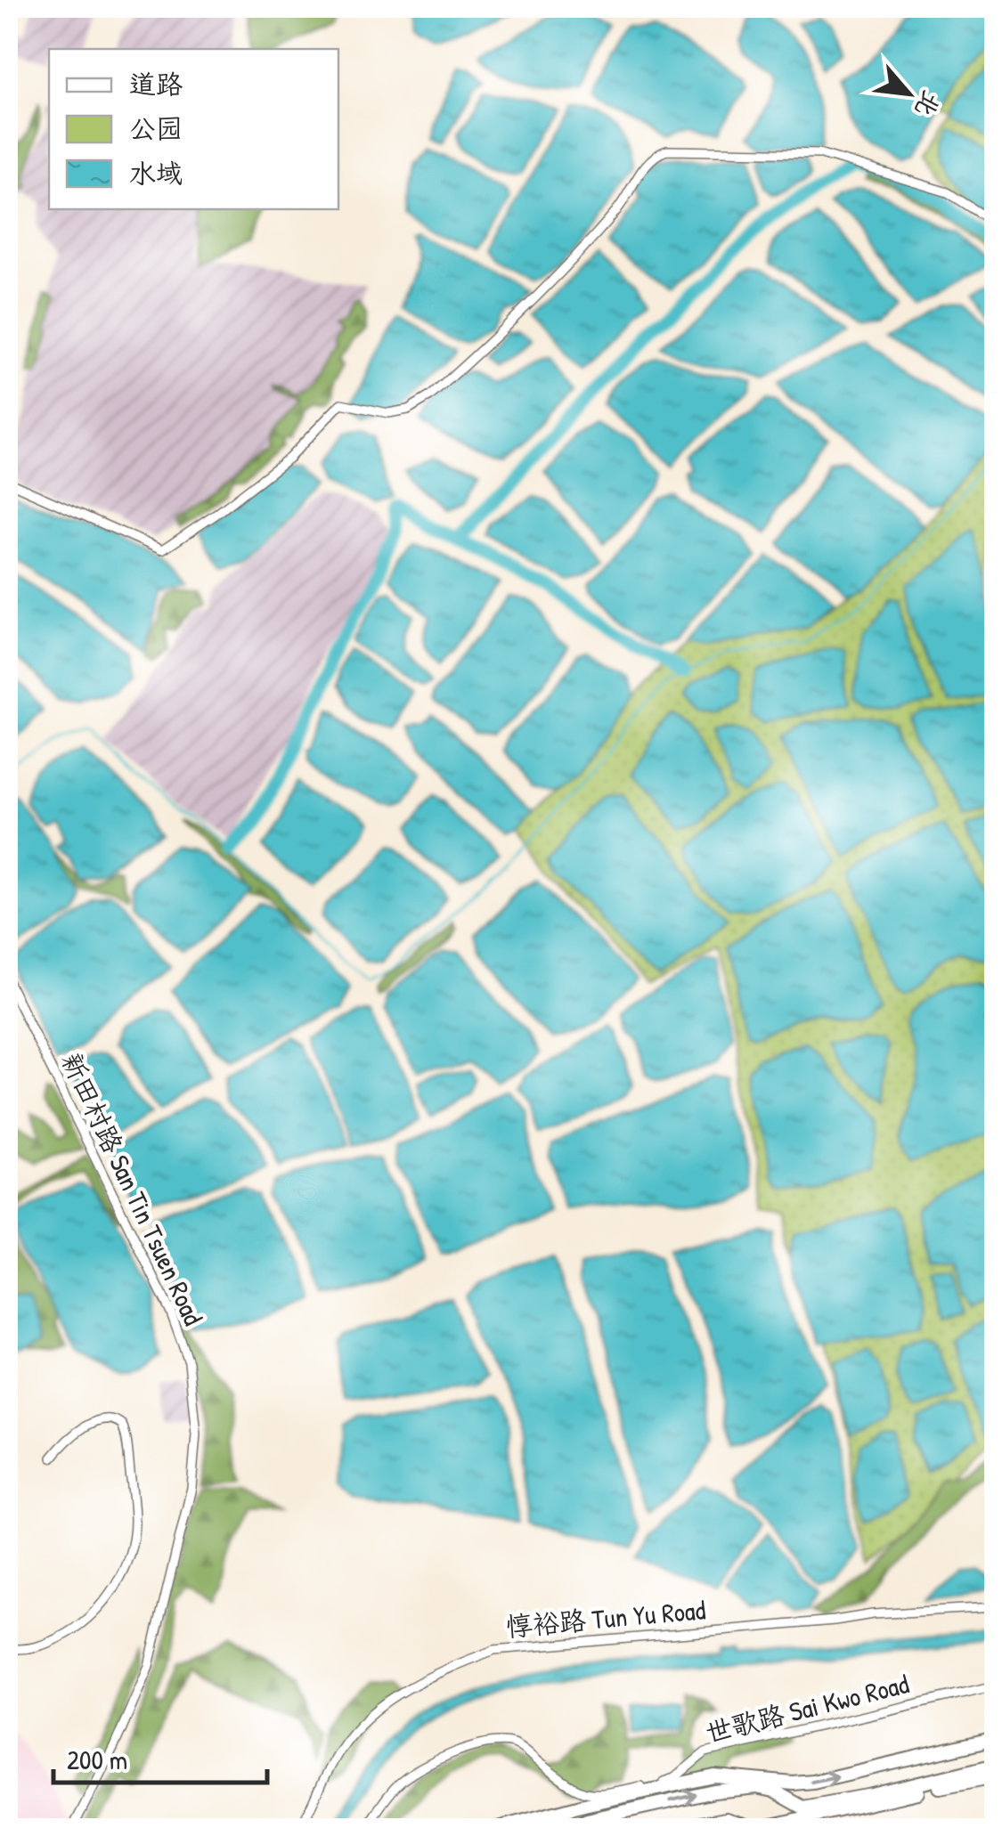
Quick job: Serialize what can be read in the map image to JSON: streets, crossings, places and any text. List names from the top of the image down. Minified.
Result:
{"streets":{"street":["新田村路 San Tin Tsuen Road","惇裕路 Tun Yu Road","世歌路 Sai Kwo Road"]},"legend":["道路","公园","水域"],"scale_bar":"200 m","north":"bottom right"}
